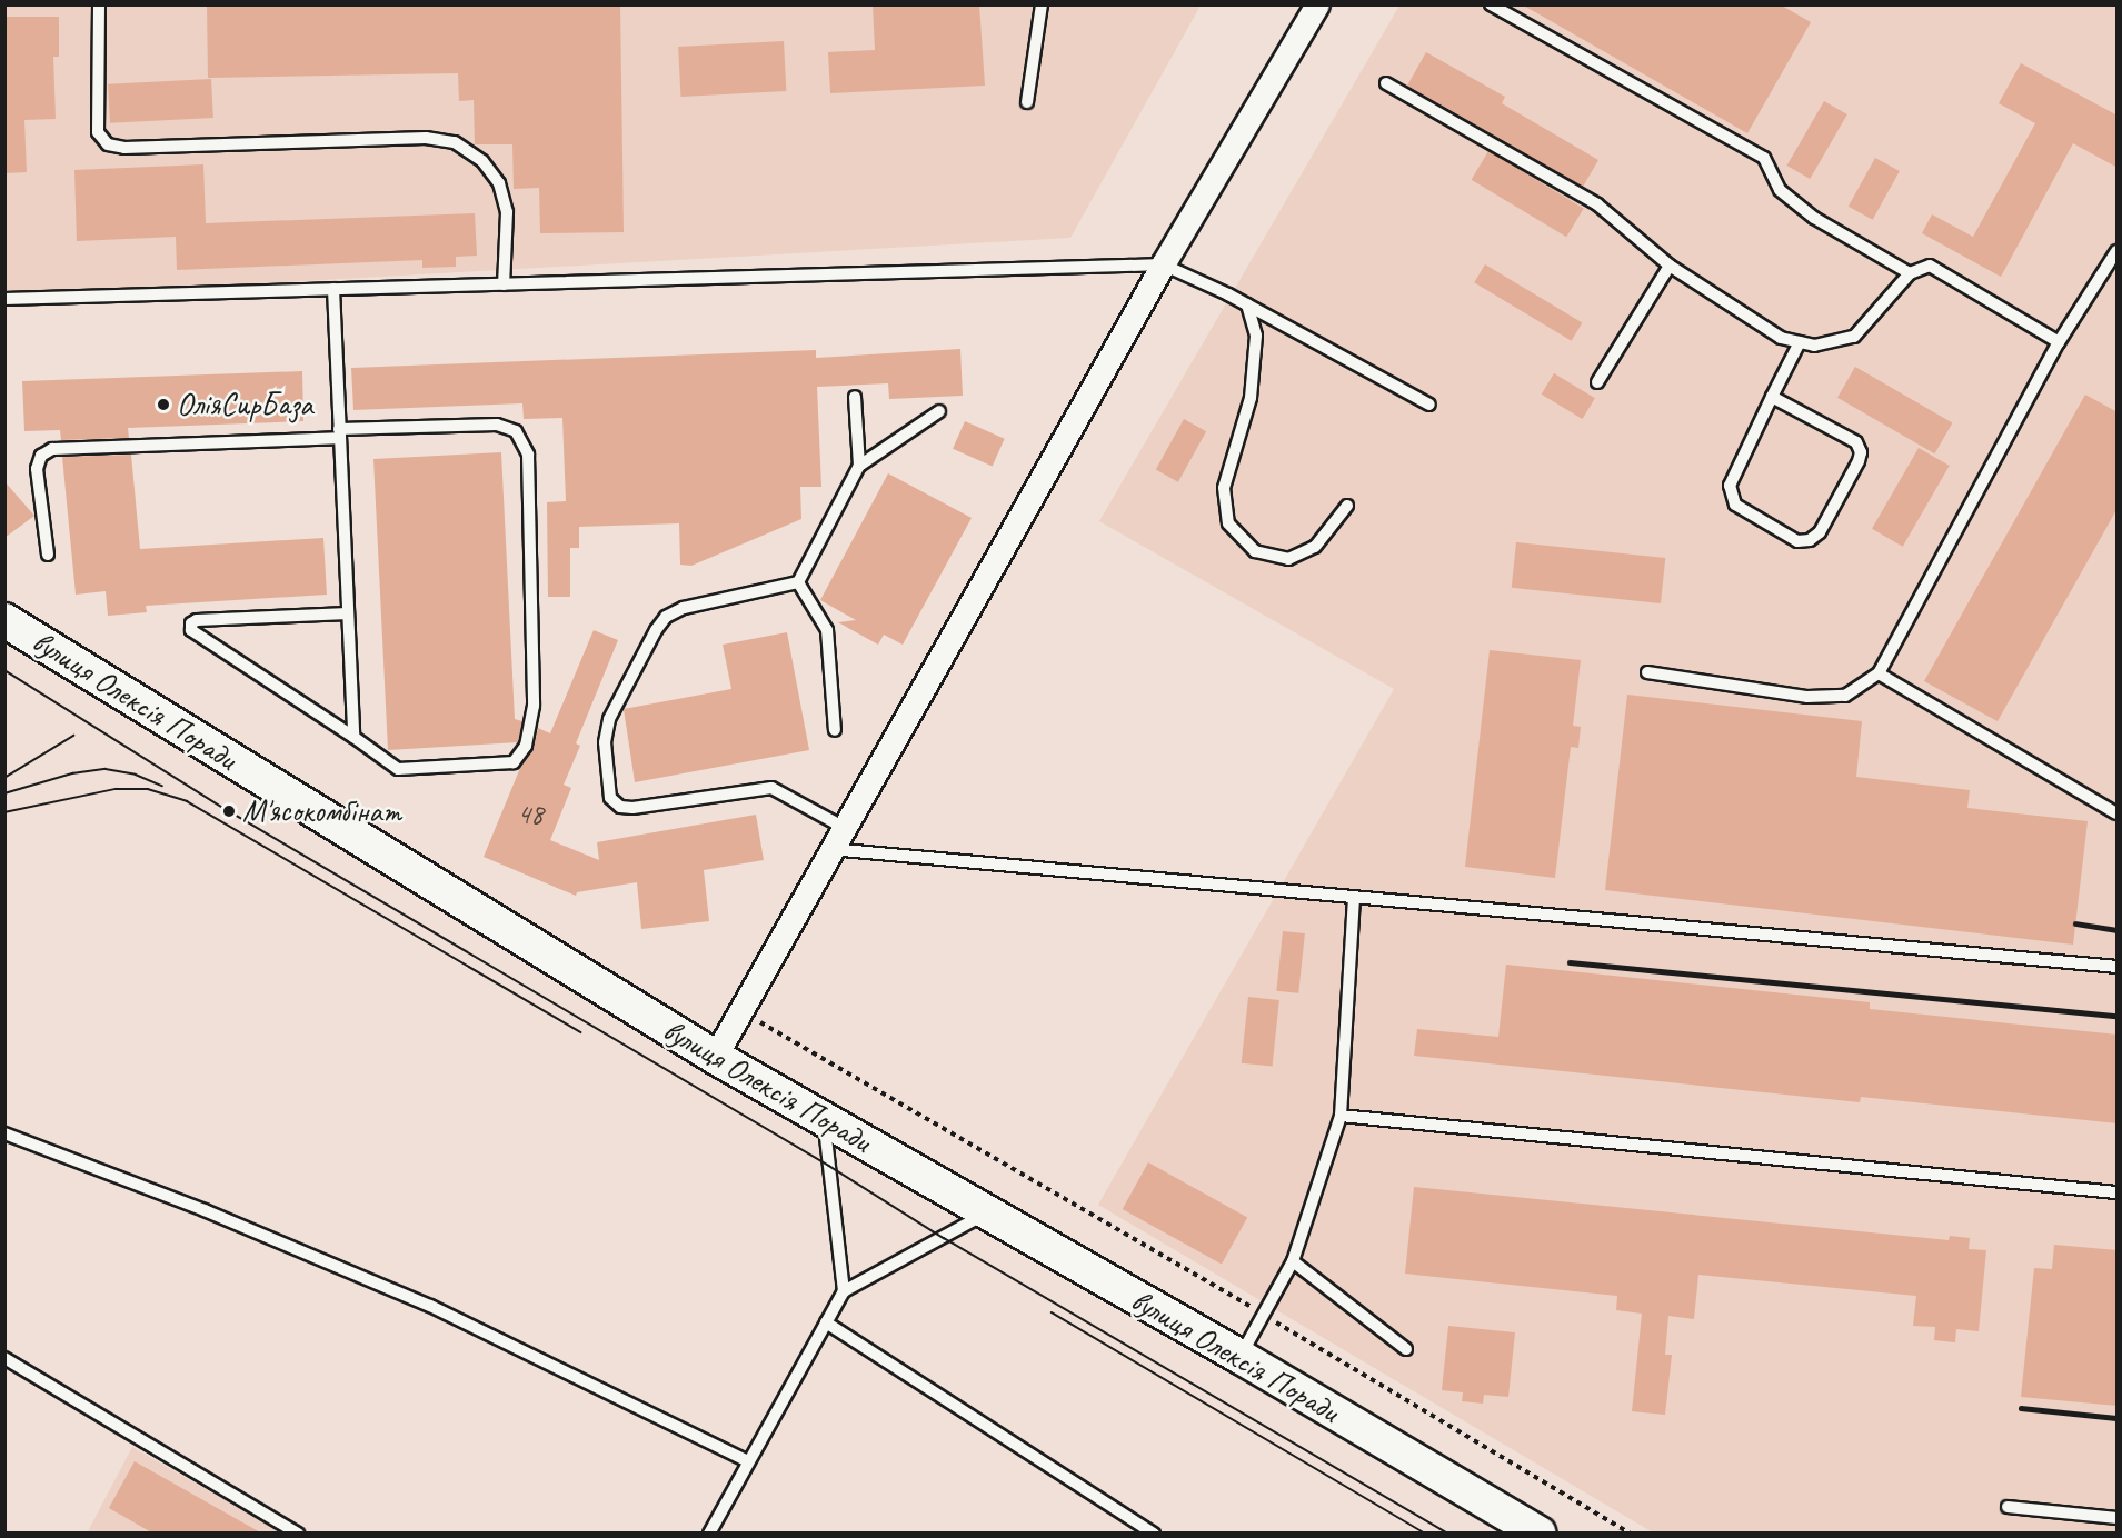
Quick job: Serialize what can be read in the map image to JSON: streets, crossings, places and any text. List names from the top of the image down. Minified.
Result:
{"streets":{"main road":["вулиця Олексія Поради"]},"places":["ОліяСирБаза","М'ясокомбінат"],"house_numbers":["48"]}
